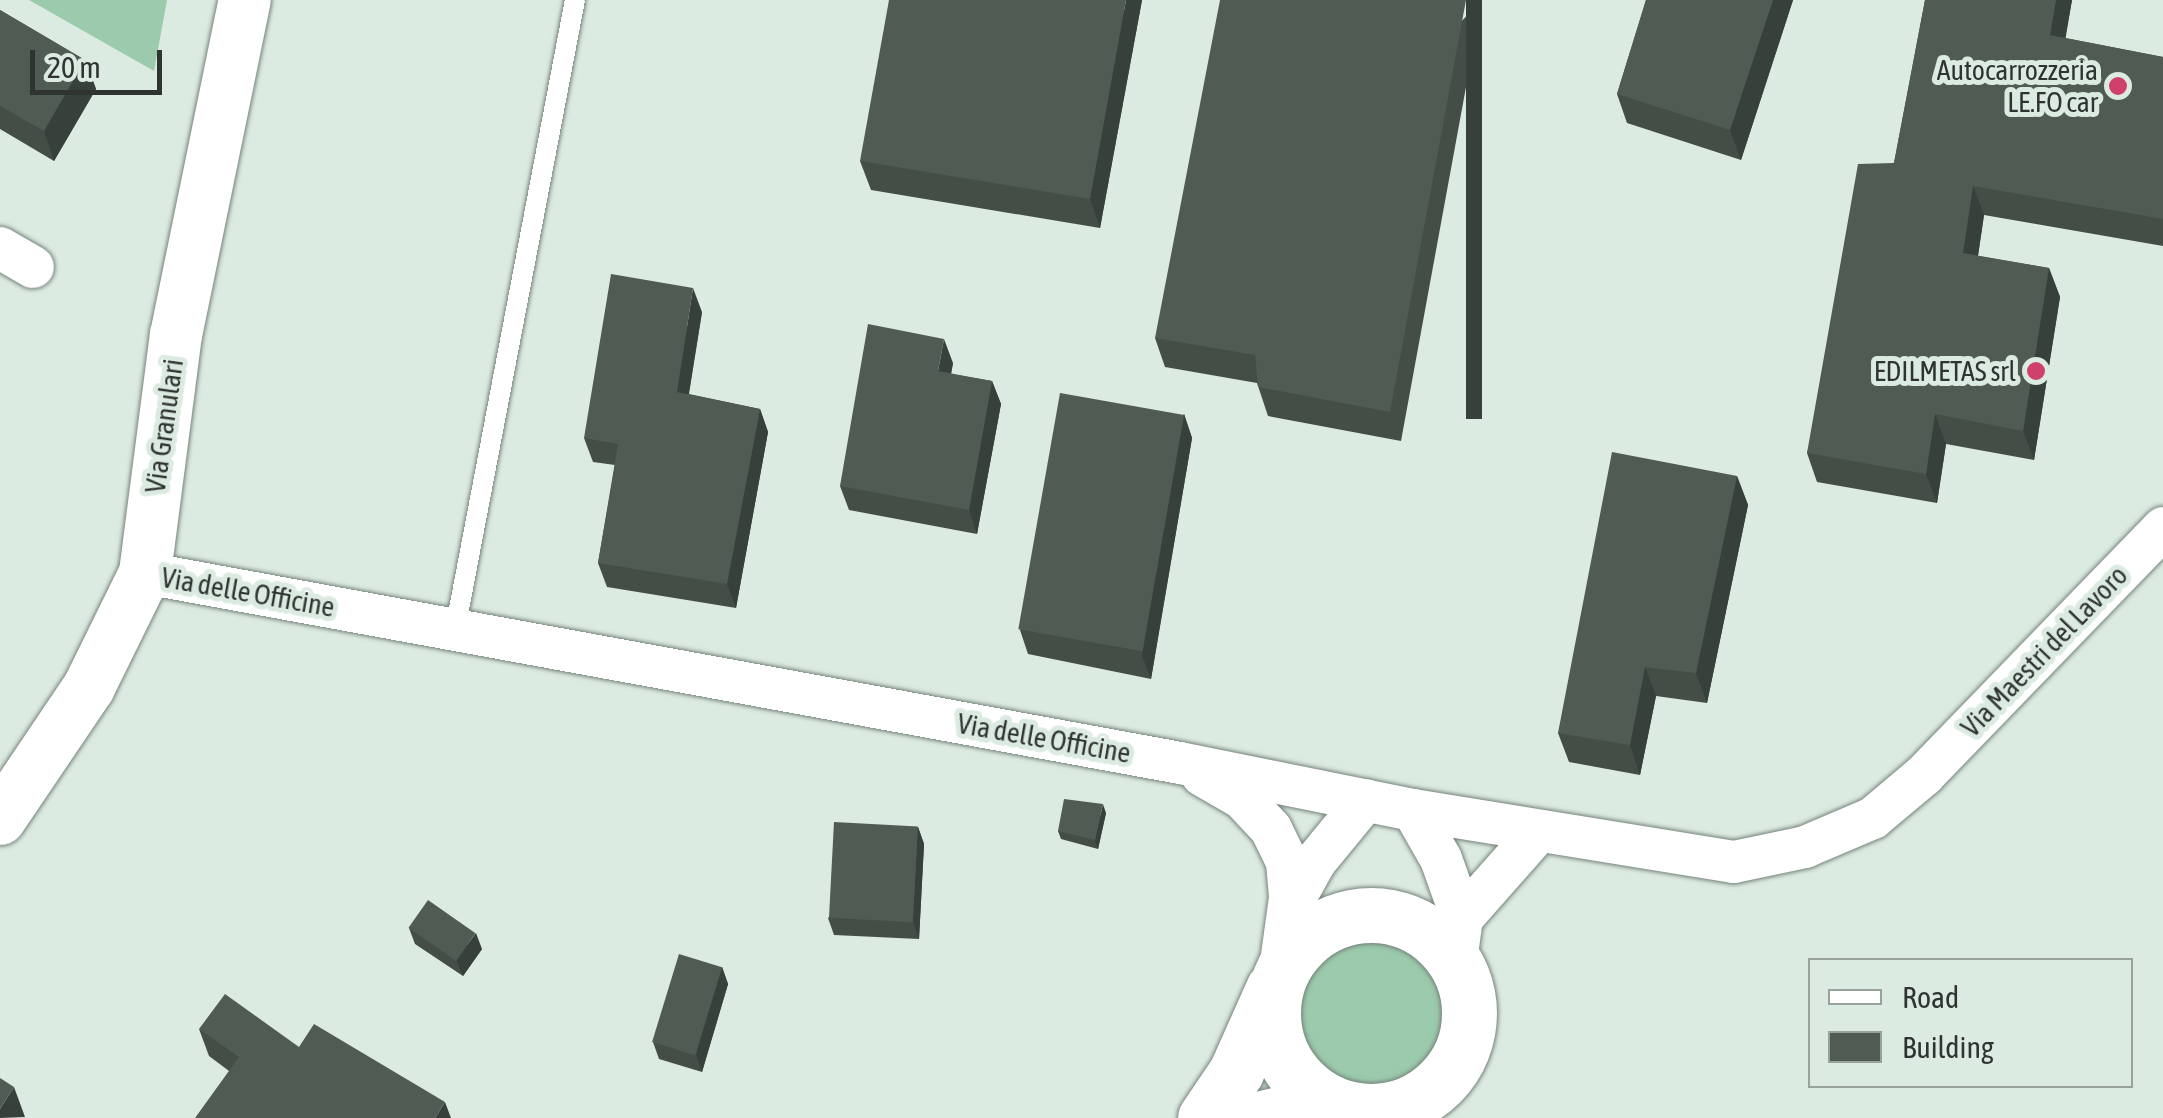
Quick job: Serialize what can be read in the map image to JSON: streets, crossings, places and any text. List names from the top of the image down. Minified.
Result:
{"streets":{"street":["Via Granulari","Via delle Officine","Via Maestri del Lavoro"]},"crossings":[["Via Granulari","Via delle Officine"],["Via delle Officine","Via Maestri del Lavoro"]],"places":["Autocarrozzeria LE.FO car","EDILMETAS srl"],"legend":["Road","Building"],"scale_bar":"20 m"}
